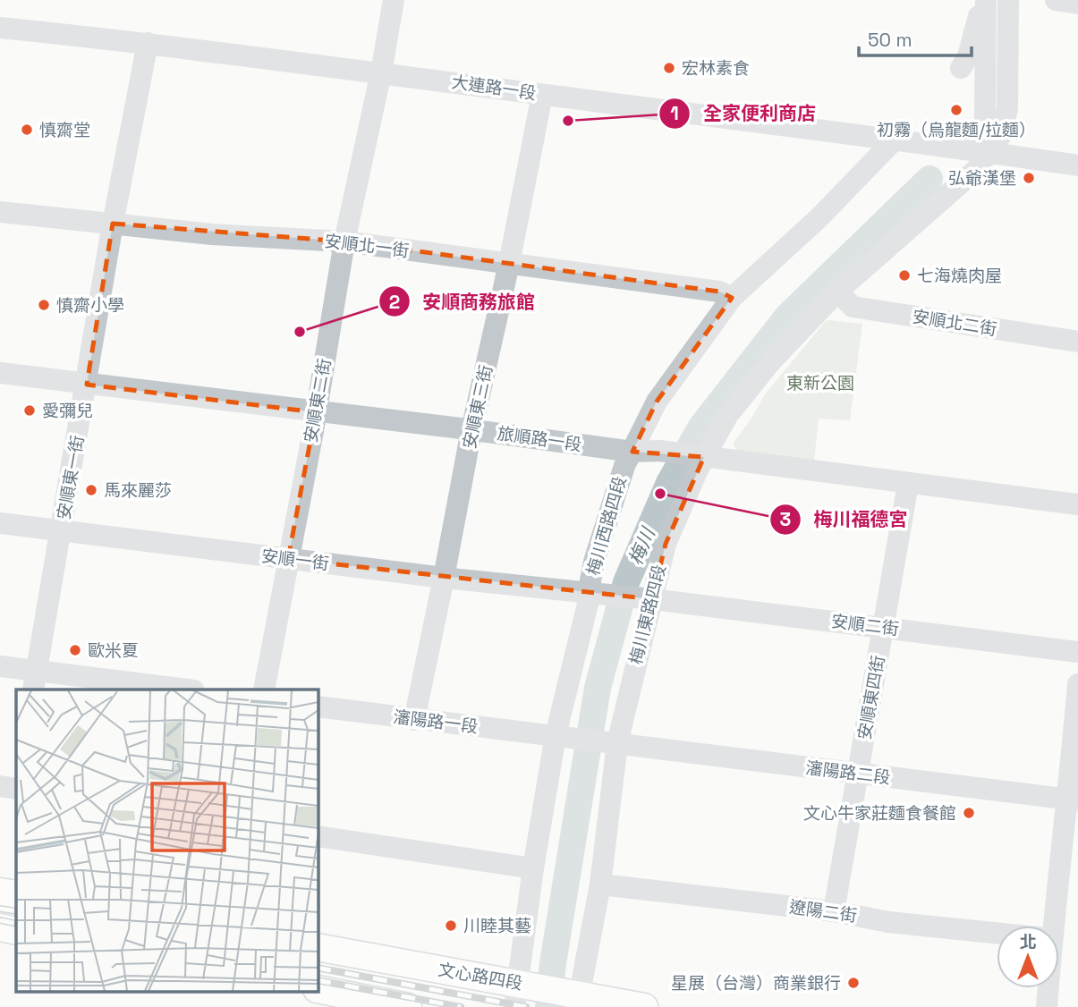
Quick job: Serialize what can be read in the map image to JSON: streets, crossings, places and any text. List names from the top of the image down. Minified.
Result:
{"streets":{"main road":["文心路四段"],"street":["大連路一段","安順北一街","安順北二街","安順東二街","安順東三街","旅順路一段","安順東一街","梅川西路四段","安順一街","梅川東路四段","安順二街","安順東四街","瀋陽路一段","瀋陽路二段","遼陽二街"]},"crossings":[["大連路一段","安順東二街"],["大連路一段","安順東三街"],["大連路一段","安順東一街"],["大連路一段","梅川西路四段"],["大連路一段","梅川東路四段"],["安順北一街","安順東二街"],["安順北一街","安順東三街"],["安順北一街","安順東一街"],["安順北一街","梅川西路四段"],["安順北二街","梅川東路四段"],["安順東二街","旅順路一段"],["安順東二街","安順一街"],["安順東三街","旅順路一段"],["安順東三街","安順一街"],["安順東三街","瀋陽路一段"],["旅順路一段","安順東一街"],["旅順路一段","梅川西路四段"],["旅順路一段","梅川東路四段"],["旅順路一段","安順東四街"],["安順東一街","安順一街"],["梅川西路四段","安順一街"],["梅川西路四段","安順二街"],["梅川西路四段","瀋陽路一段"],["梅川西路四段","文心路四段"],["安順一街","安順二街"],["梅川東路四段","安順二街"],["梅川東路四段","瀋陽路一段"],["梅川東路四段","瀋陽路二段"],["梅川東路四段","遼陽二街"],["梅川東路四段","文心路四段"],["安順二街","安順東四街"],["安順東四街","瀋陽路二段"],["安順東四街","遼陽二街"],["瀋陽路一段","瀋陽路二段"]],"water":["梅川"],"parks":["東新公園"],"places":["宏林素食","初霧（烏龍麵/拉麵）","全家便利商店","慎齋堂","弘爺漢堡","七海燒肉屋","慎齋小學","安順商務旅館","愛彌兒","馬來麗莎","梅川福德宮","歐米夏","文心牛家莊麵食餐館","川睦其藝","星展（台灣）商業銀行"],"scale_bar":"50 m","north":"top"}
